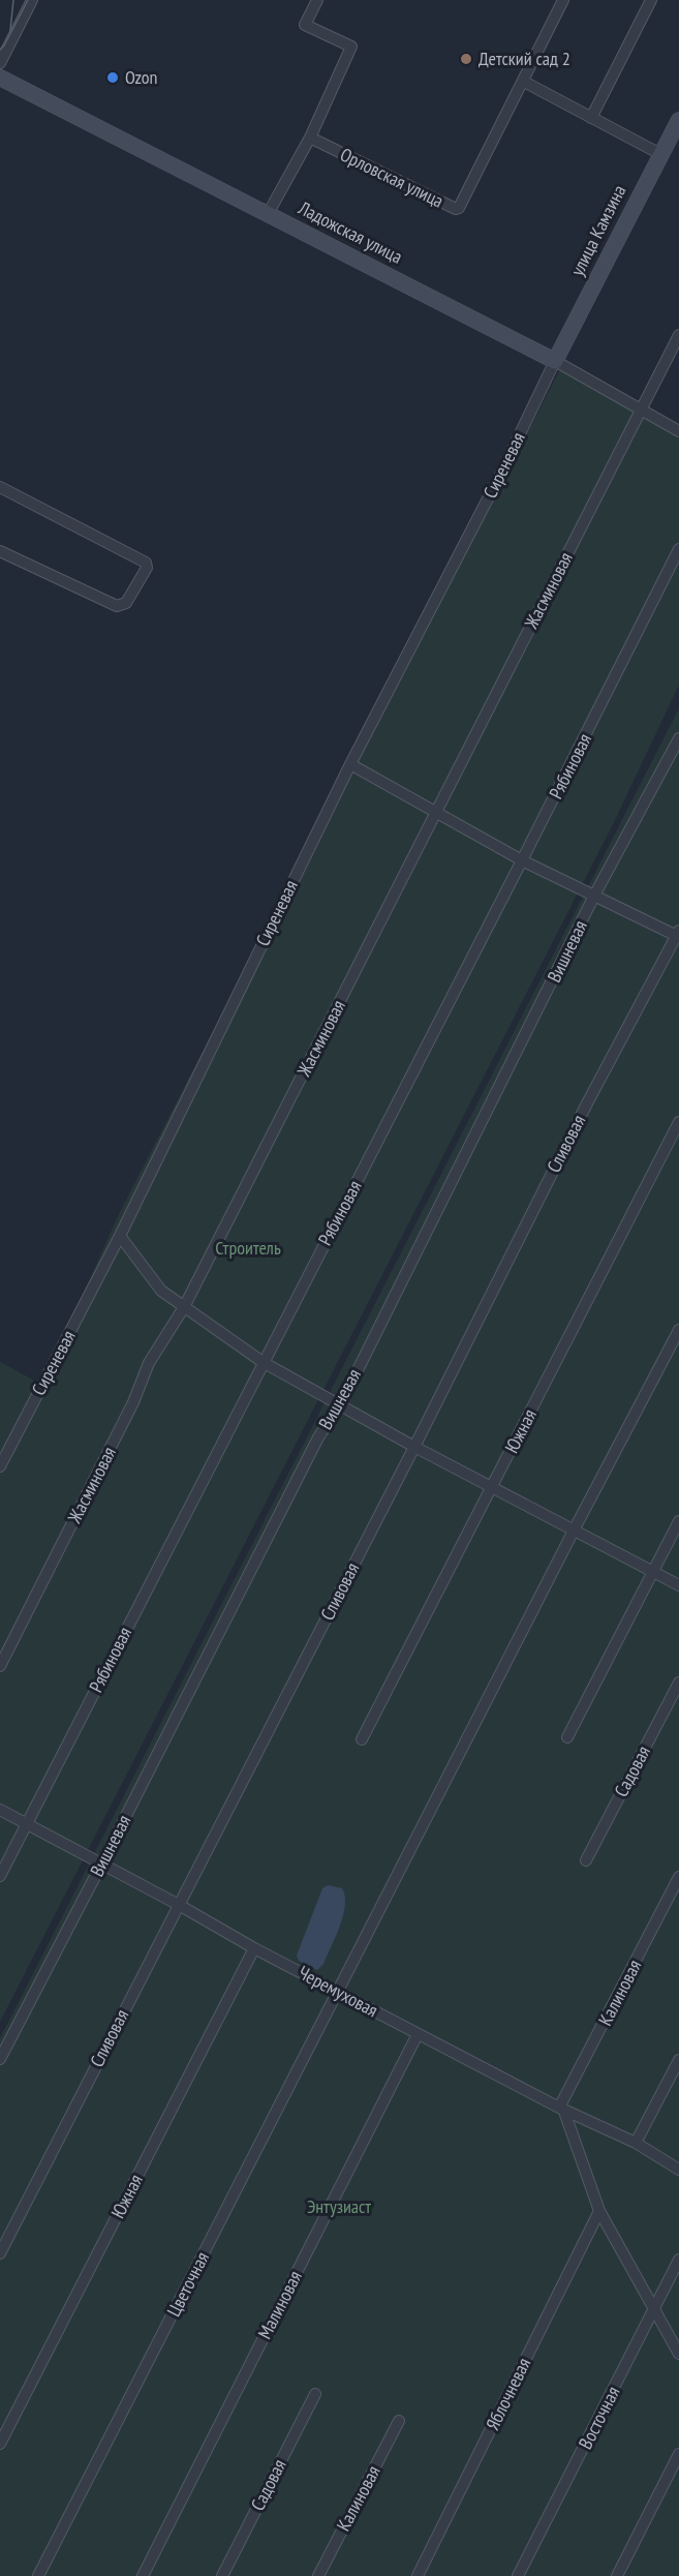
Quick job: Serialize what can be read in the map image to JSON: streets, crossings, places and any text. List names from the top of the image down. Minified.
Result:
{"streets":{"main road":["улица Камзина","Ладожская улица"],"street":["Орловская улица","Сиреневая","Жасминовая","Рябиновая","Вишневая","Сливовая","Южная","Садовая","Черемуховая","Калиновая","Цветочная","Малиновая","Яблочневая","Восточная"]},"crossings":[["улица Камзина","Ладожская улица"],["улица Камзина","Сиреневая"],["Ладожская улица","Сиреневая"],["Ладожская улица","Жасминовая"],["Рябиновая","Черемуховая"],["Вишневая","Черемуховая"],["Сливовая","Черемуховая"],["Южная","Черемуховая"],["Черемуховая","Калиновая"],["Черемуховая","Цветочная"],["Черемуховая","Малиновая"]],"parks":["Строитель","Энтузиаст"],"places":["Детский сад 2","Ozon"]}
